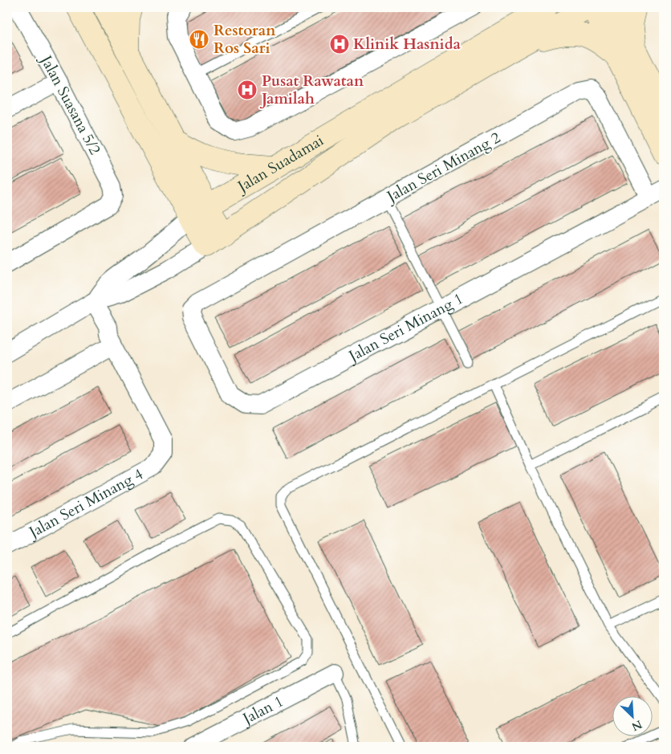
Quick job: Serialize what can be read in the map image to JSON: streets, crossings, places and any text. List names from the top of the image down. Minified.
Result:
{"streets":{"main road":["Jalan Suadamai"],"street":["Jalan Suasana 5/2","Jalan Seri Minang 2","Jalan Seri Minang 1","Jalan Seri Minang 4","Jalan 1"]},"crossings":[["Jalan Seri Minang 2","Jalan Seri Minang 1"]],"places":{"restaurant":["Restoran Ros Sari"],"hospital":["Klinik Hasnida","Pusat Rawatan Jamilah"]},"north":"bottom right"}
